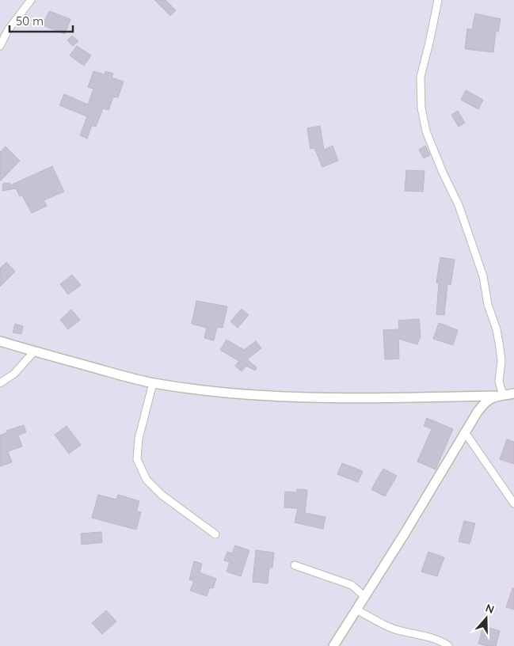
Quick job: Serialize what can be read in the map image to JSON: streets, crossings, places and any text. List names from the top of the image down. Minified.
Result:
{"scale_bar":"50 m","north":"top"}
